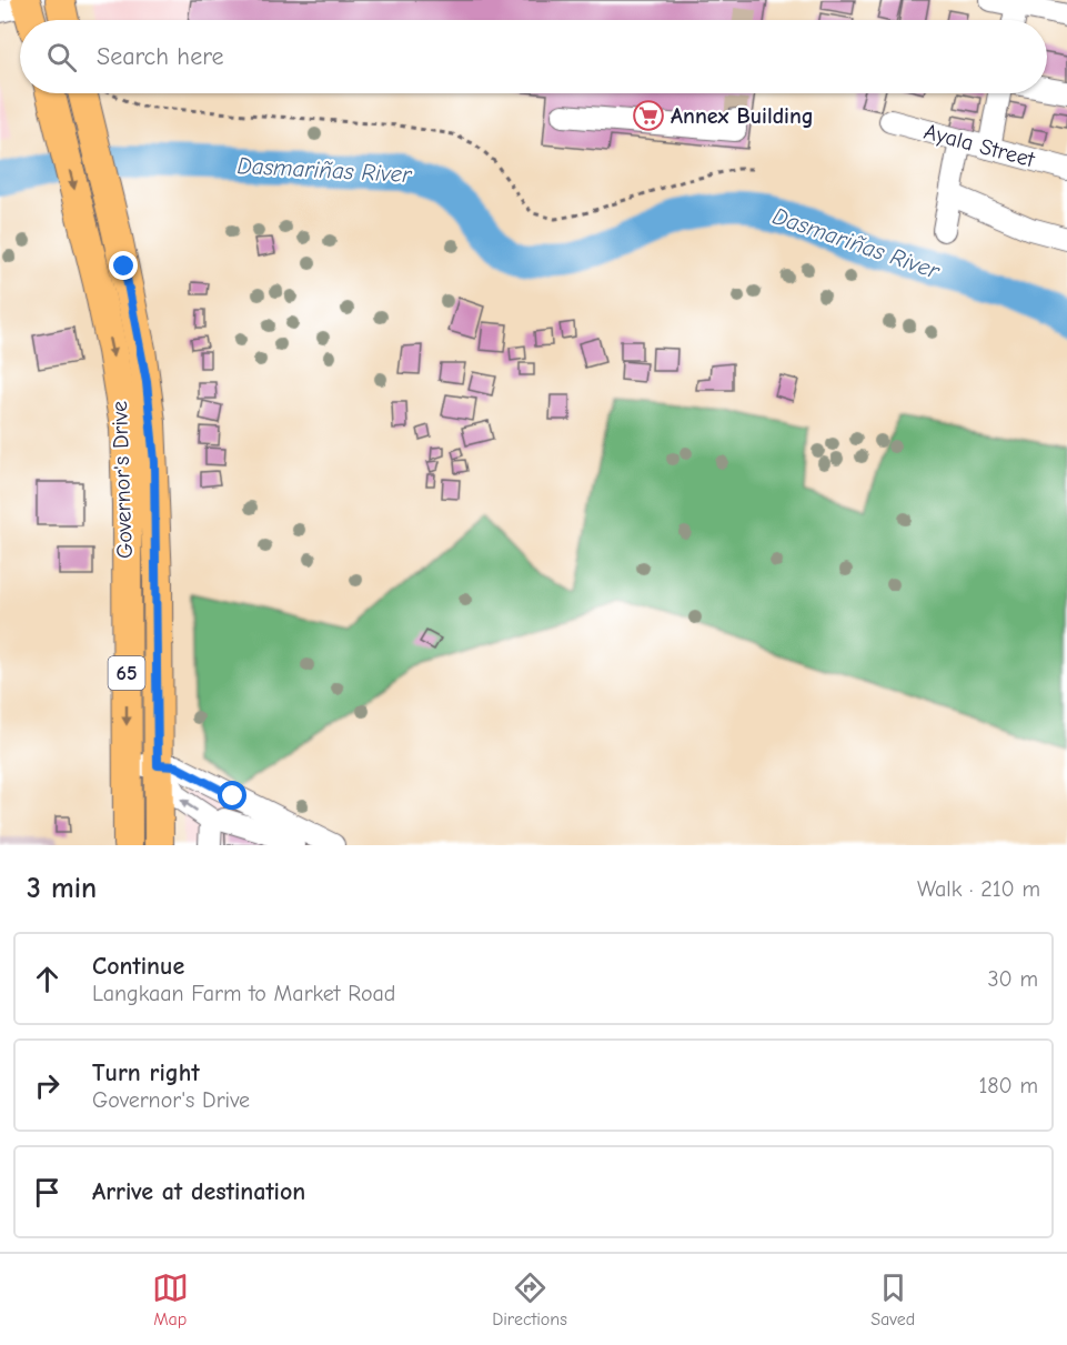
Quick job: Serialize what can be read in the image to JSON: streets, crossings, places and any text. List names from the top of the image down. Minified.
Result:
{"streets":{"main road":["Governor's Drive","65"],"street":["Ayala Street"]},"water":["Dasmariñas River"],"places":{"supermarket":["Annex Building"]},"page":{"search":"Search here","heading":["3 min","Walk · 210 m"],"list":[["Continue","Langkaan Farm to Market Road","30 m"],["Turn right","Governor's Drive","180 m"],"Arrive at destination"],"nav":["Map","Directions","Saved"]}}
